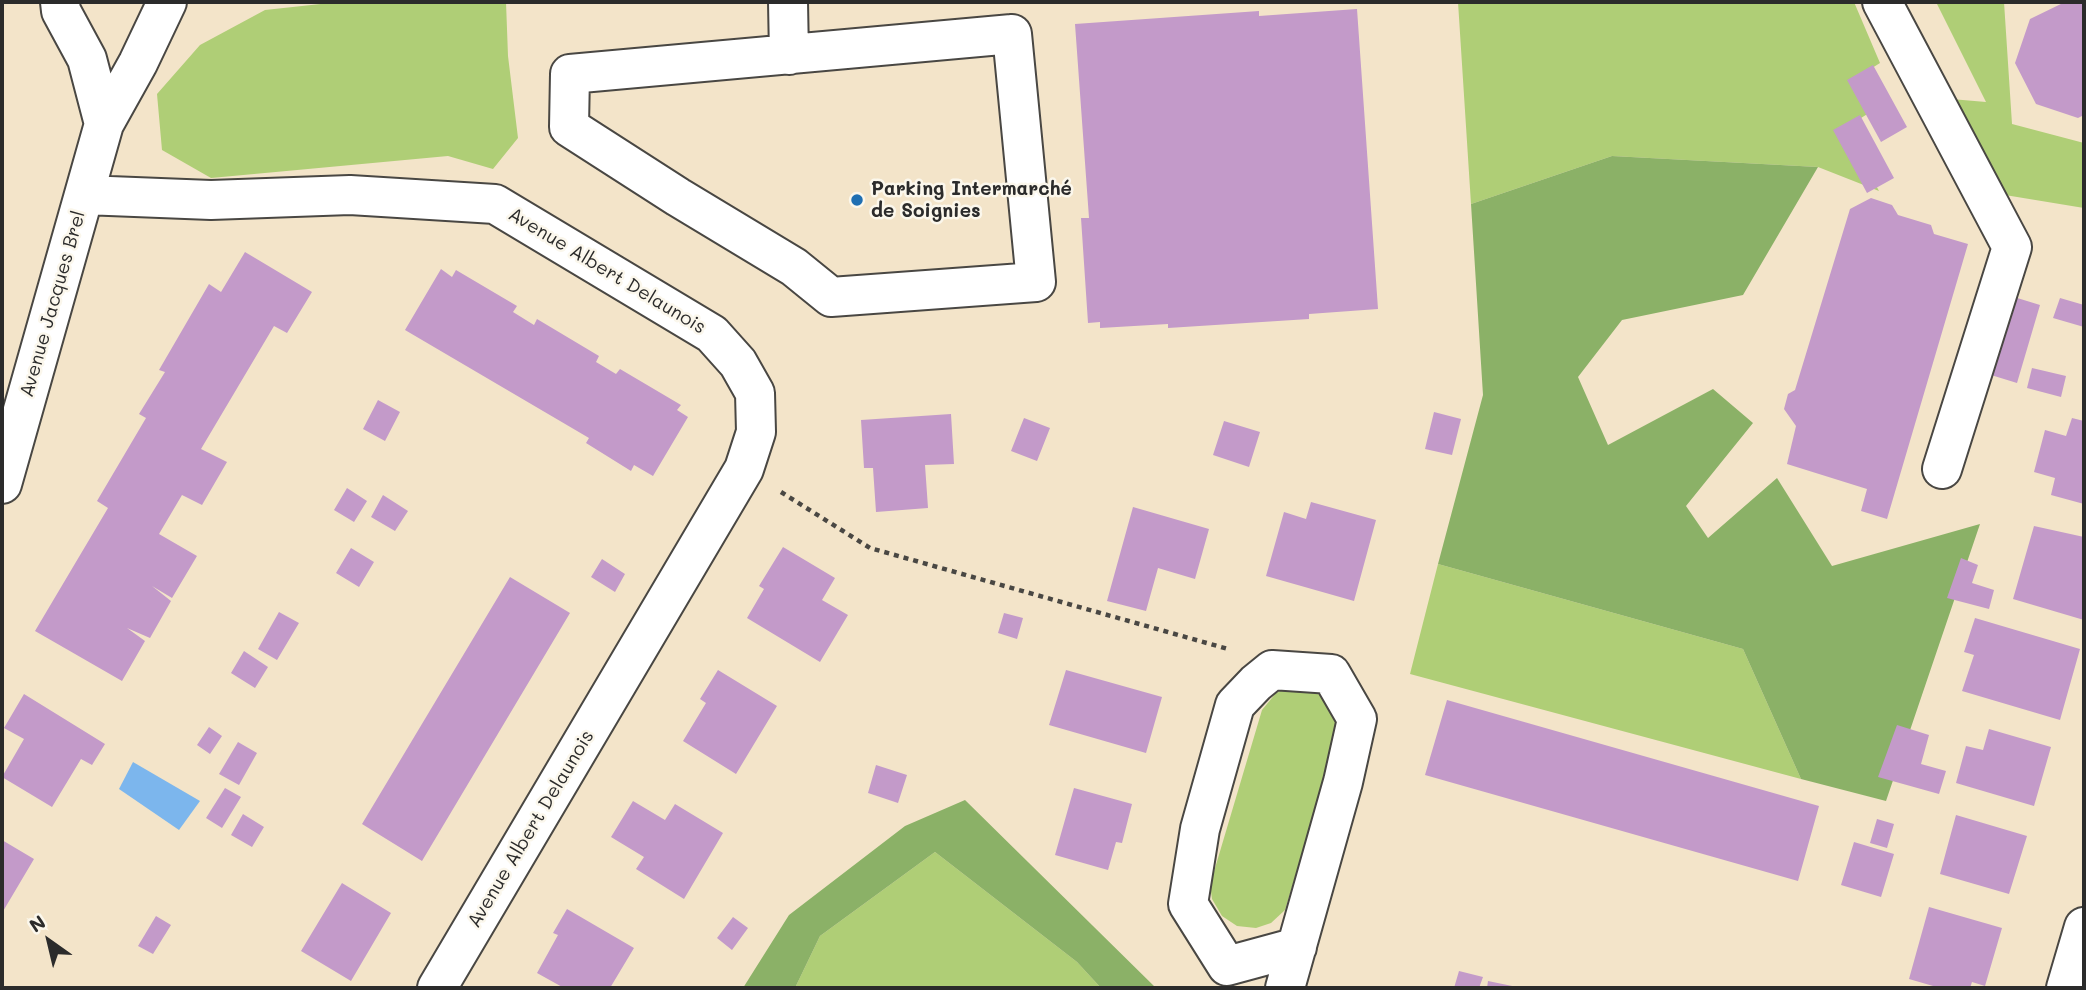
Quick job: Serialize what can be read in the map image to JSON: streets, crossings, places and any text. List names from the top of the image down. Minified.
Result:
{"streets":{"street":["Avenue Albert Delaunois","Avenue Jacques Brel"]},"crossings":[["Avenue Albert Delaunois","Avenue Jacques Brel"]],"places":["Parking Intermarché de Soignies"],"north":"top left"}
